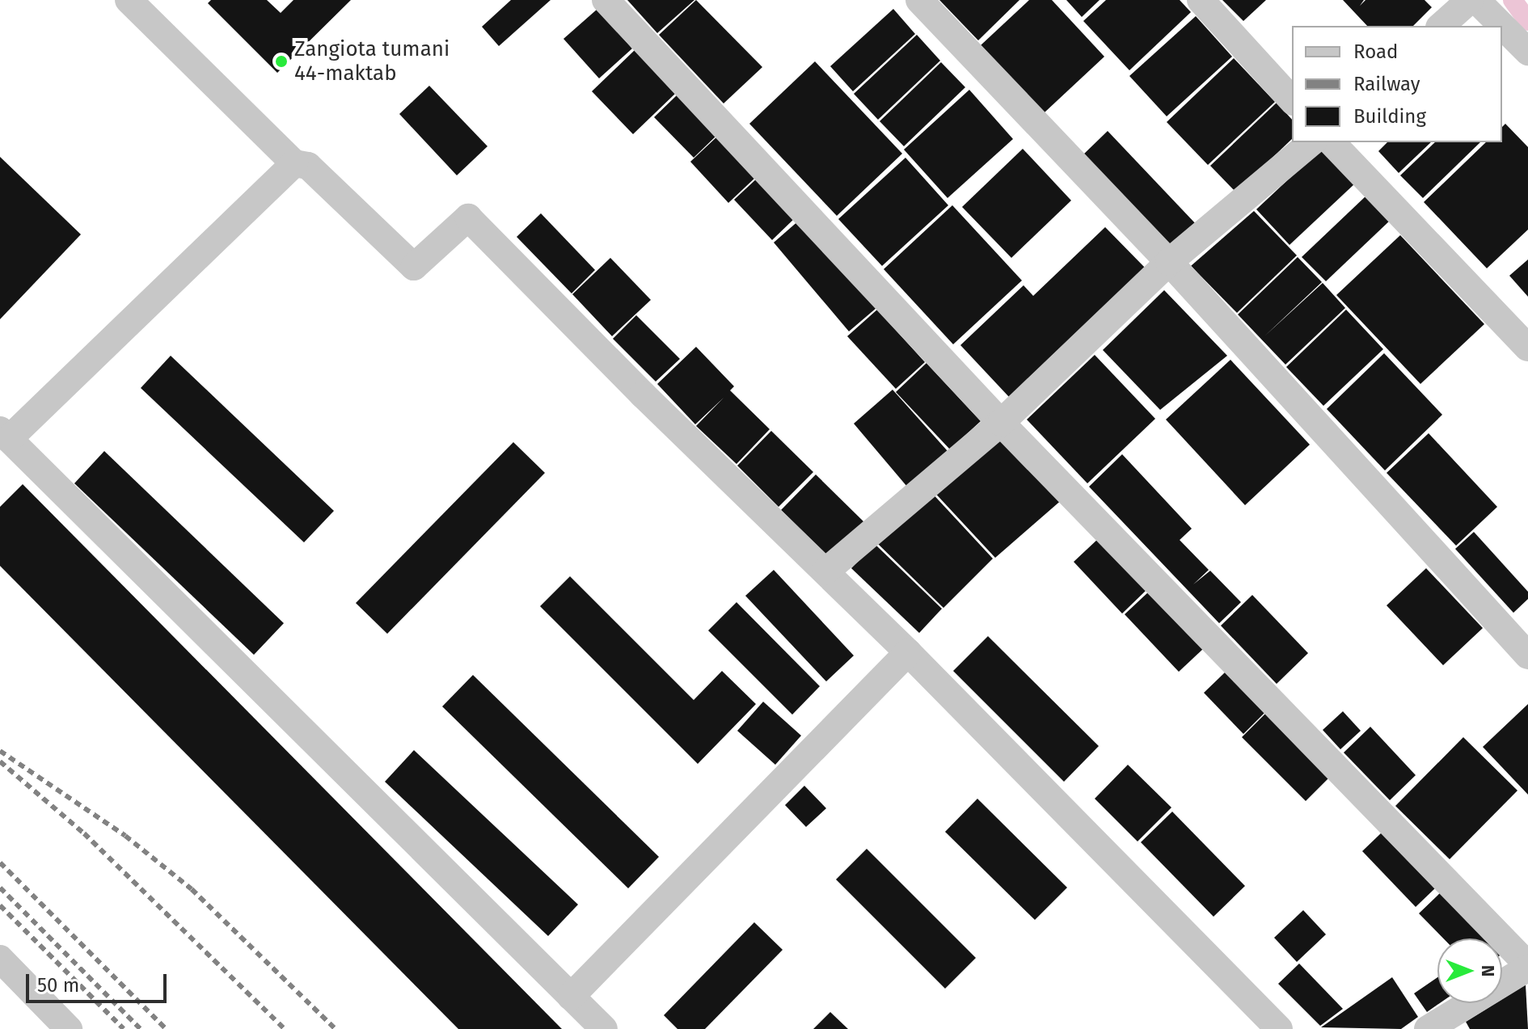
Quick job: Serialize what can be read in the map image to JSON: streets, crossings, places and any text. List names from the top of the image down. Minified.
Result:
{"places":["Zangiota tumani 44-maktab"],"legend":["Road","Railway","Building"],"scale_bar":"50 m","north":"right"}
